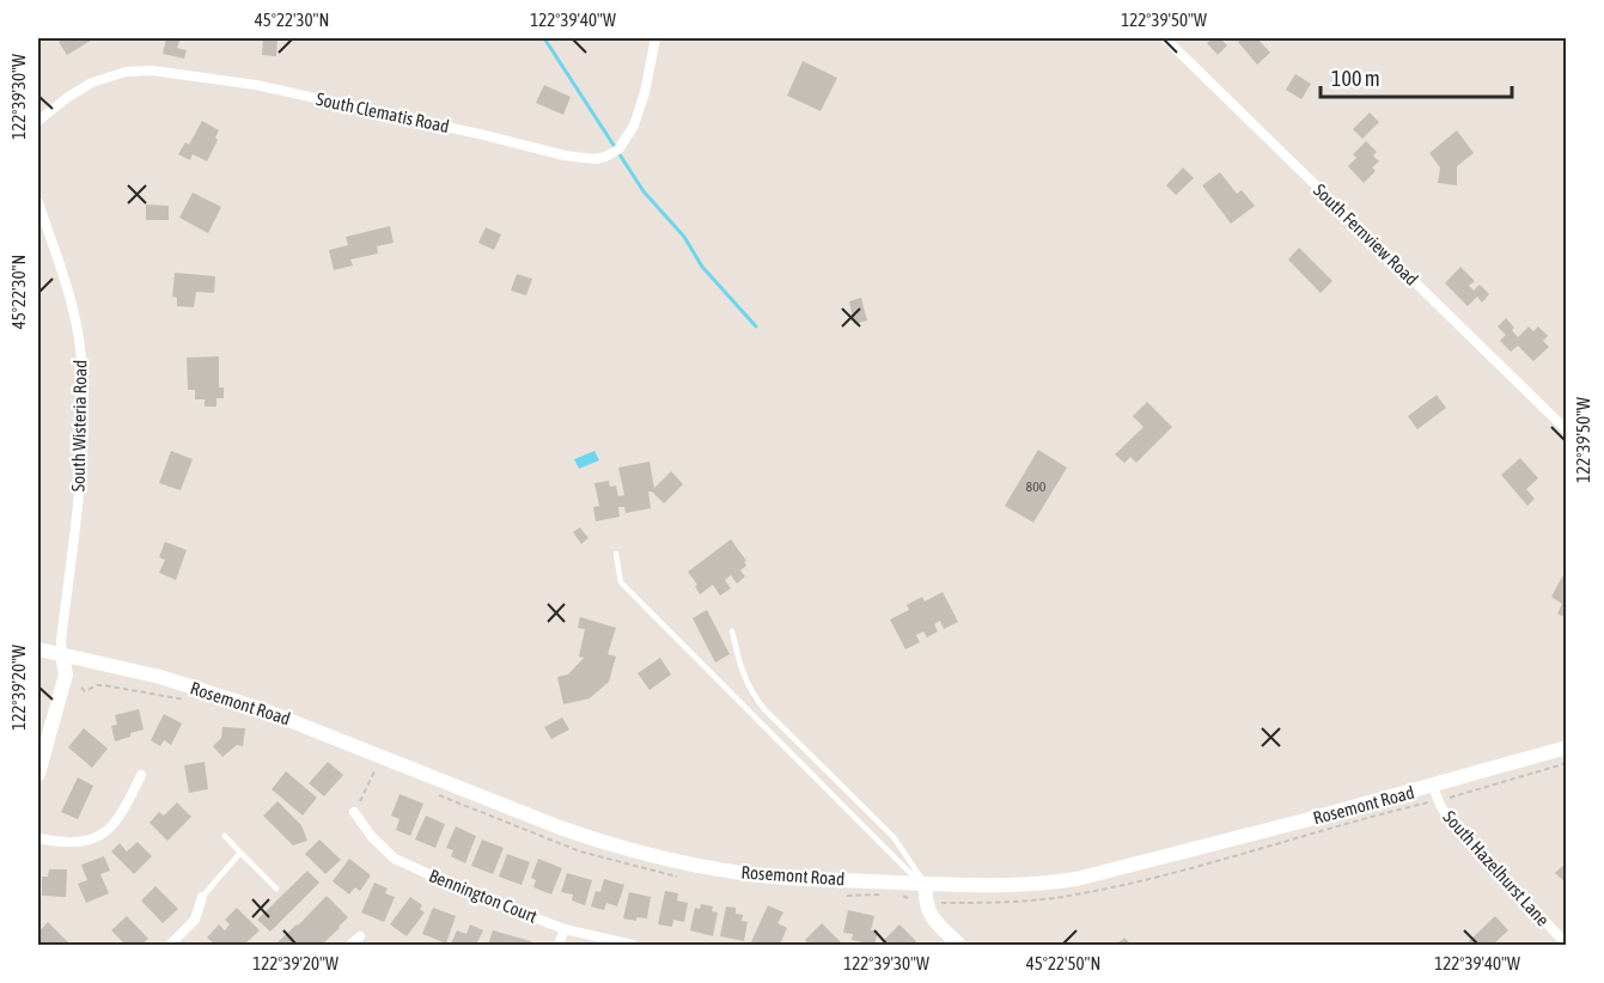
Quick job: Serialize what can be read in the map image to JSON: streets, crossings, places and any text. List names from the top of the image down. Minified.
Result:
{"streets":{"main road":["Rosemont Road"],"street":["South Clematis Road","South Fernview Road","South Wisteria Road","South Hazelhurst Lane","Bennington Court"]},"crossings":[["South Wisteria Road","Rosemont Road"],["Rosemont Road","South Hazelhurst Lane"]],"house_numbers":["800"],"scale_bar":"100 m","coordinates":["45°22'30\"N","122°39'40\"W","122°39'50\"W","122°39'30\"W","122°39'20\"W","45°22'50\"N"]}
